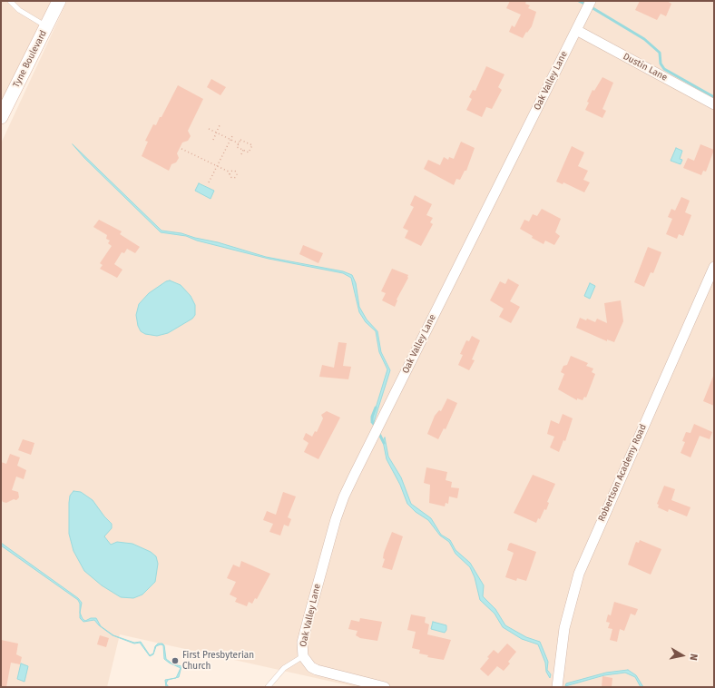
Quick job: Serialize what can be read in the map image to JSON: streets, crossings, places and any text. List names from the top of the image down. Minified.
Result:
{"streets":{"street":["Tyne Boulevard","Dustin Lane","Oak Valley Lane","Robertson Academy Road"]},"crossings":[["Dustin Lane","Oak Valley Lane"]],"places":["First Presbyterian Church"],"north":"right"}
